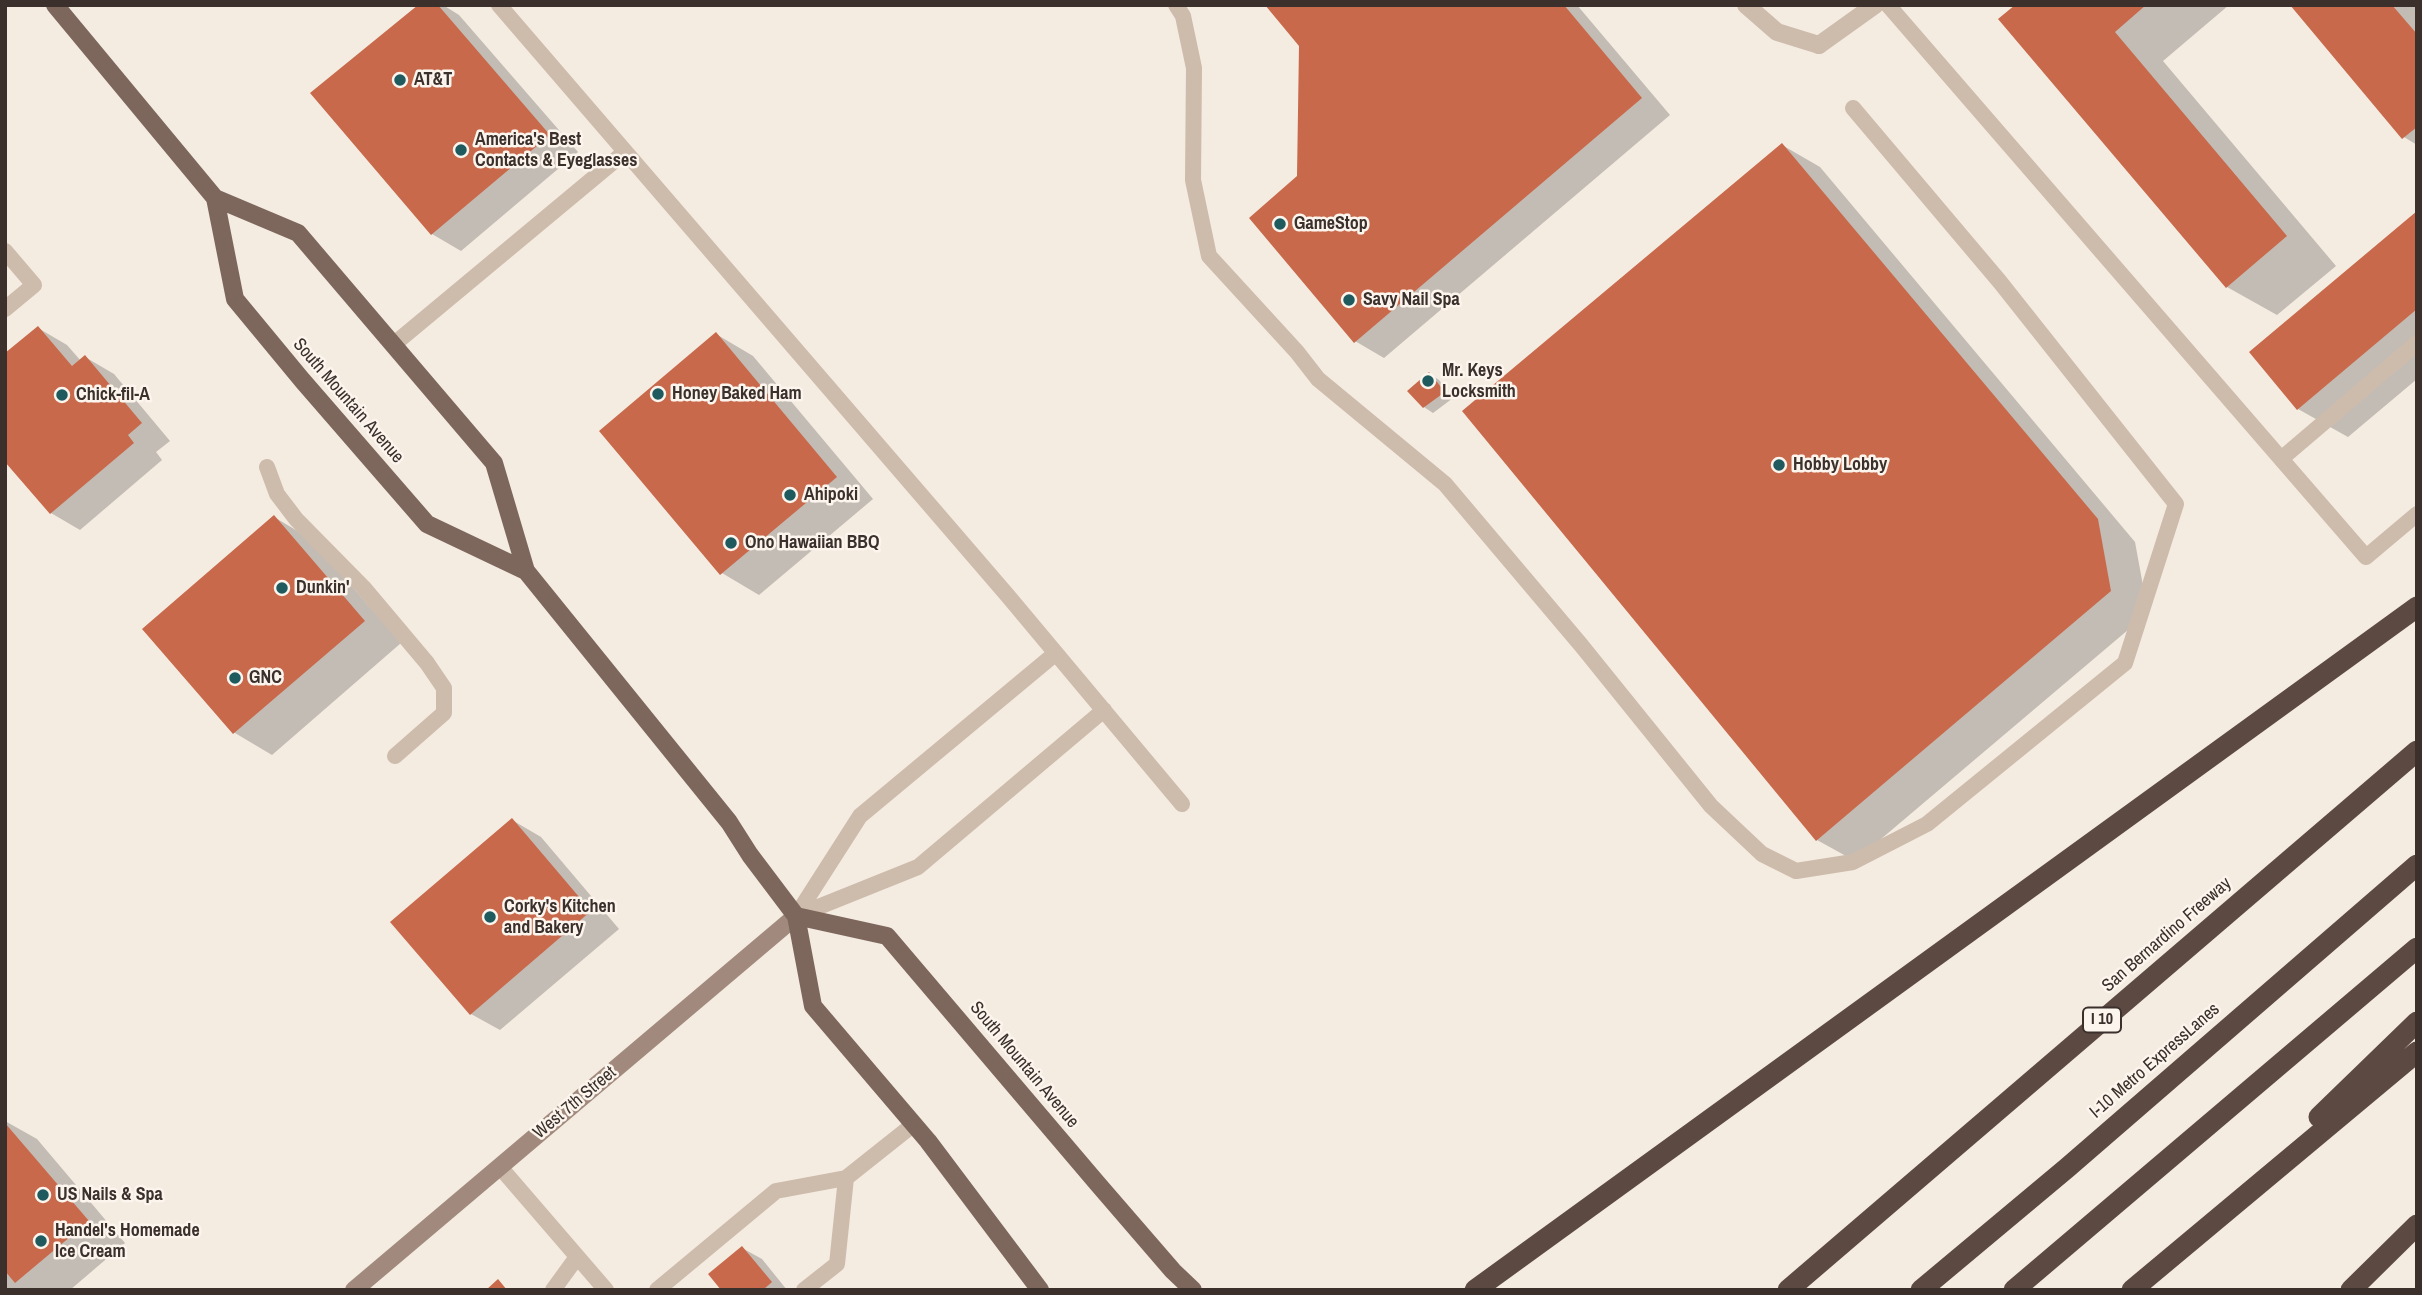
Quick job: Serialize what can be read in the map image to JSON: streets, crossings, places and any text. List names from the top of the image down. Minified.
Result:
{"streets":{"highway":["San Bernardino Freeway","I 10","I-10 Metro ExpressLanes"],"main road":["South Mountain Avenue","West 7th Street"]},"crossings":[["South Mountain Avenue","West 7th Street"]],"places":["AT&T","America's Best Contacts & Eyeglasses","GameStop","Savy Nail Spa","Mr. Keys Locksmith","Honey Baked Ham","Chick-fil-A","Hobby Lobby","Ahipoki","Ono Hawaiian BBQ","Dunkin'","GNC","Corky's Kitchen and Bakery","US Nails & Spa","Handel's Homemade Ice Cream"]}
